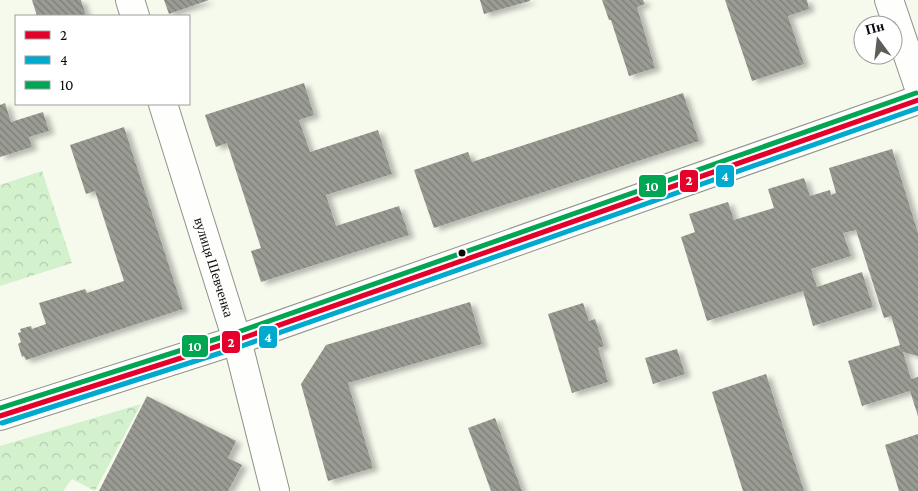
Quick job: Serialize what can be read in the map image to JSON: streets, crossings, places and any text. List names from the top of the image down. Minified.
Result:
{"streets":{"street":["вулиця Шевченка"]},"lines":["transit line 10","transit line 2","transit line 4"],"legend":["2","4","10"],"north":"top"}
